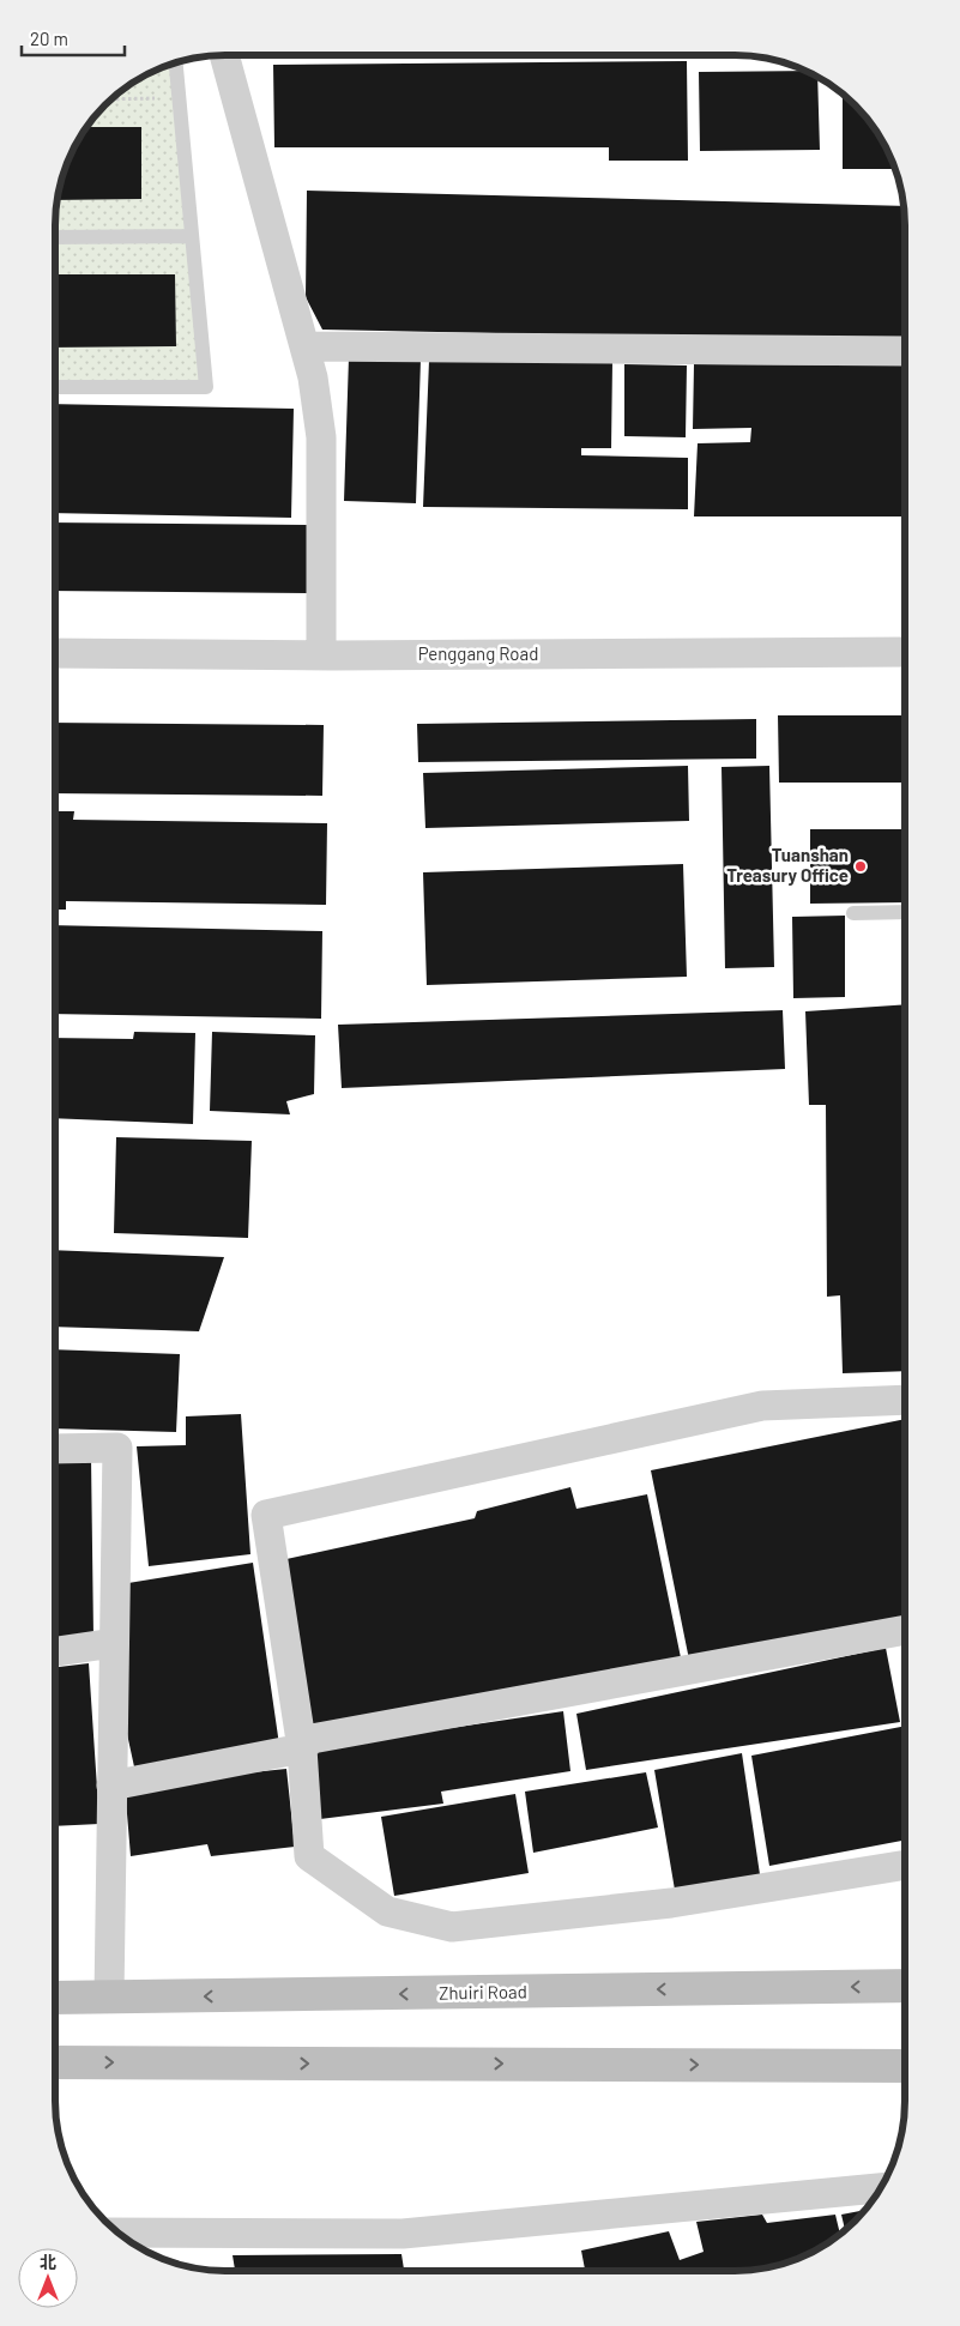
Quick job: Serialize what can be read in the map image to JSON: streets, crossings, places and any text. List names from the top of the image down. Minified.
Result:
{"streets":{"main road":["Zhuiri Road"],"street":["Penggang Road"]},"places":["Tuanshan Treasury Office"],"scale_bar":"20 m","north":"top"}
